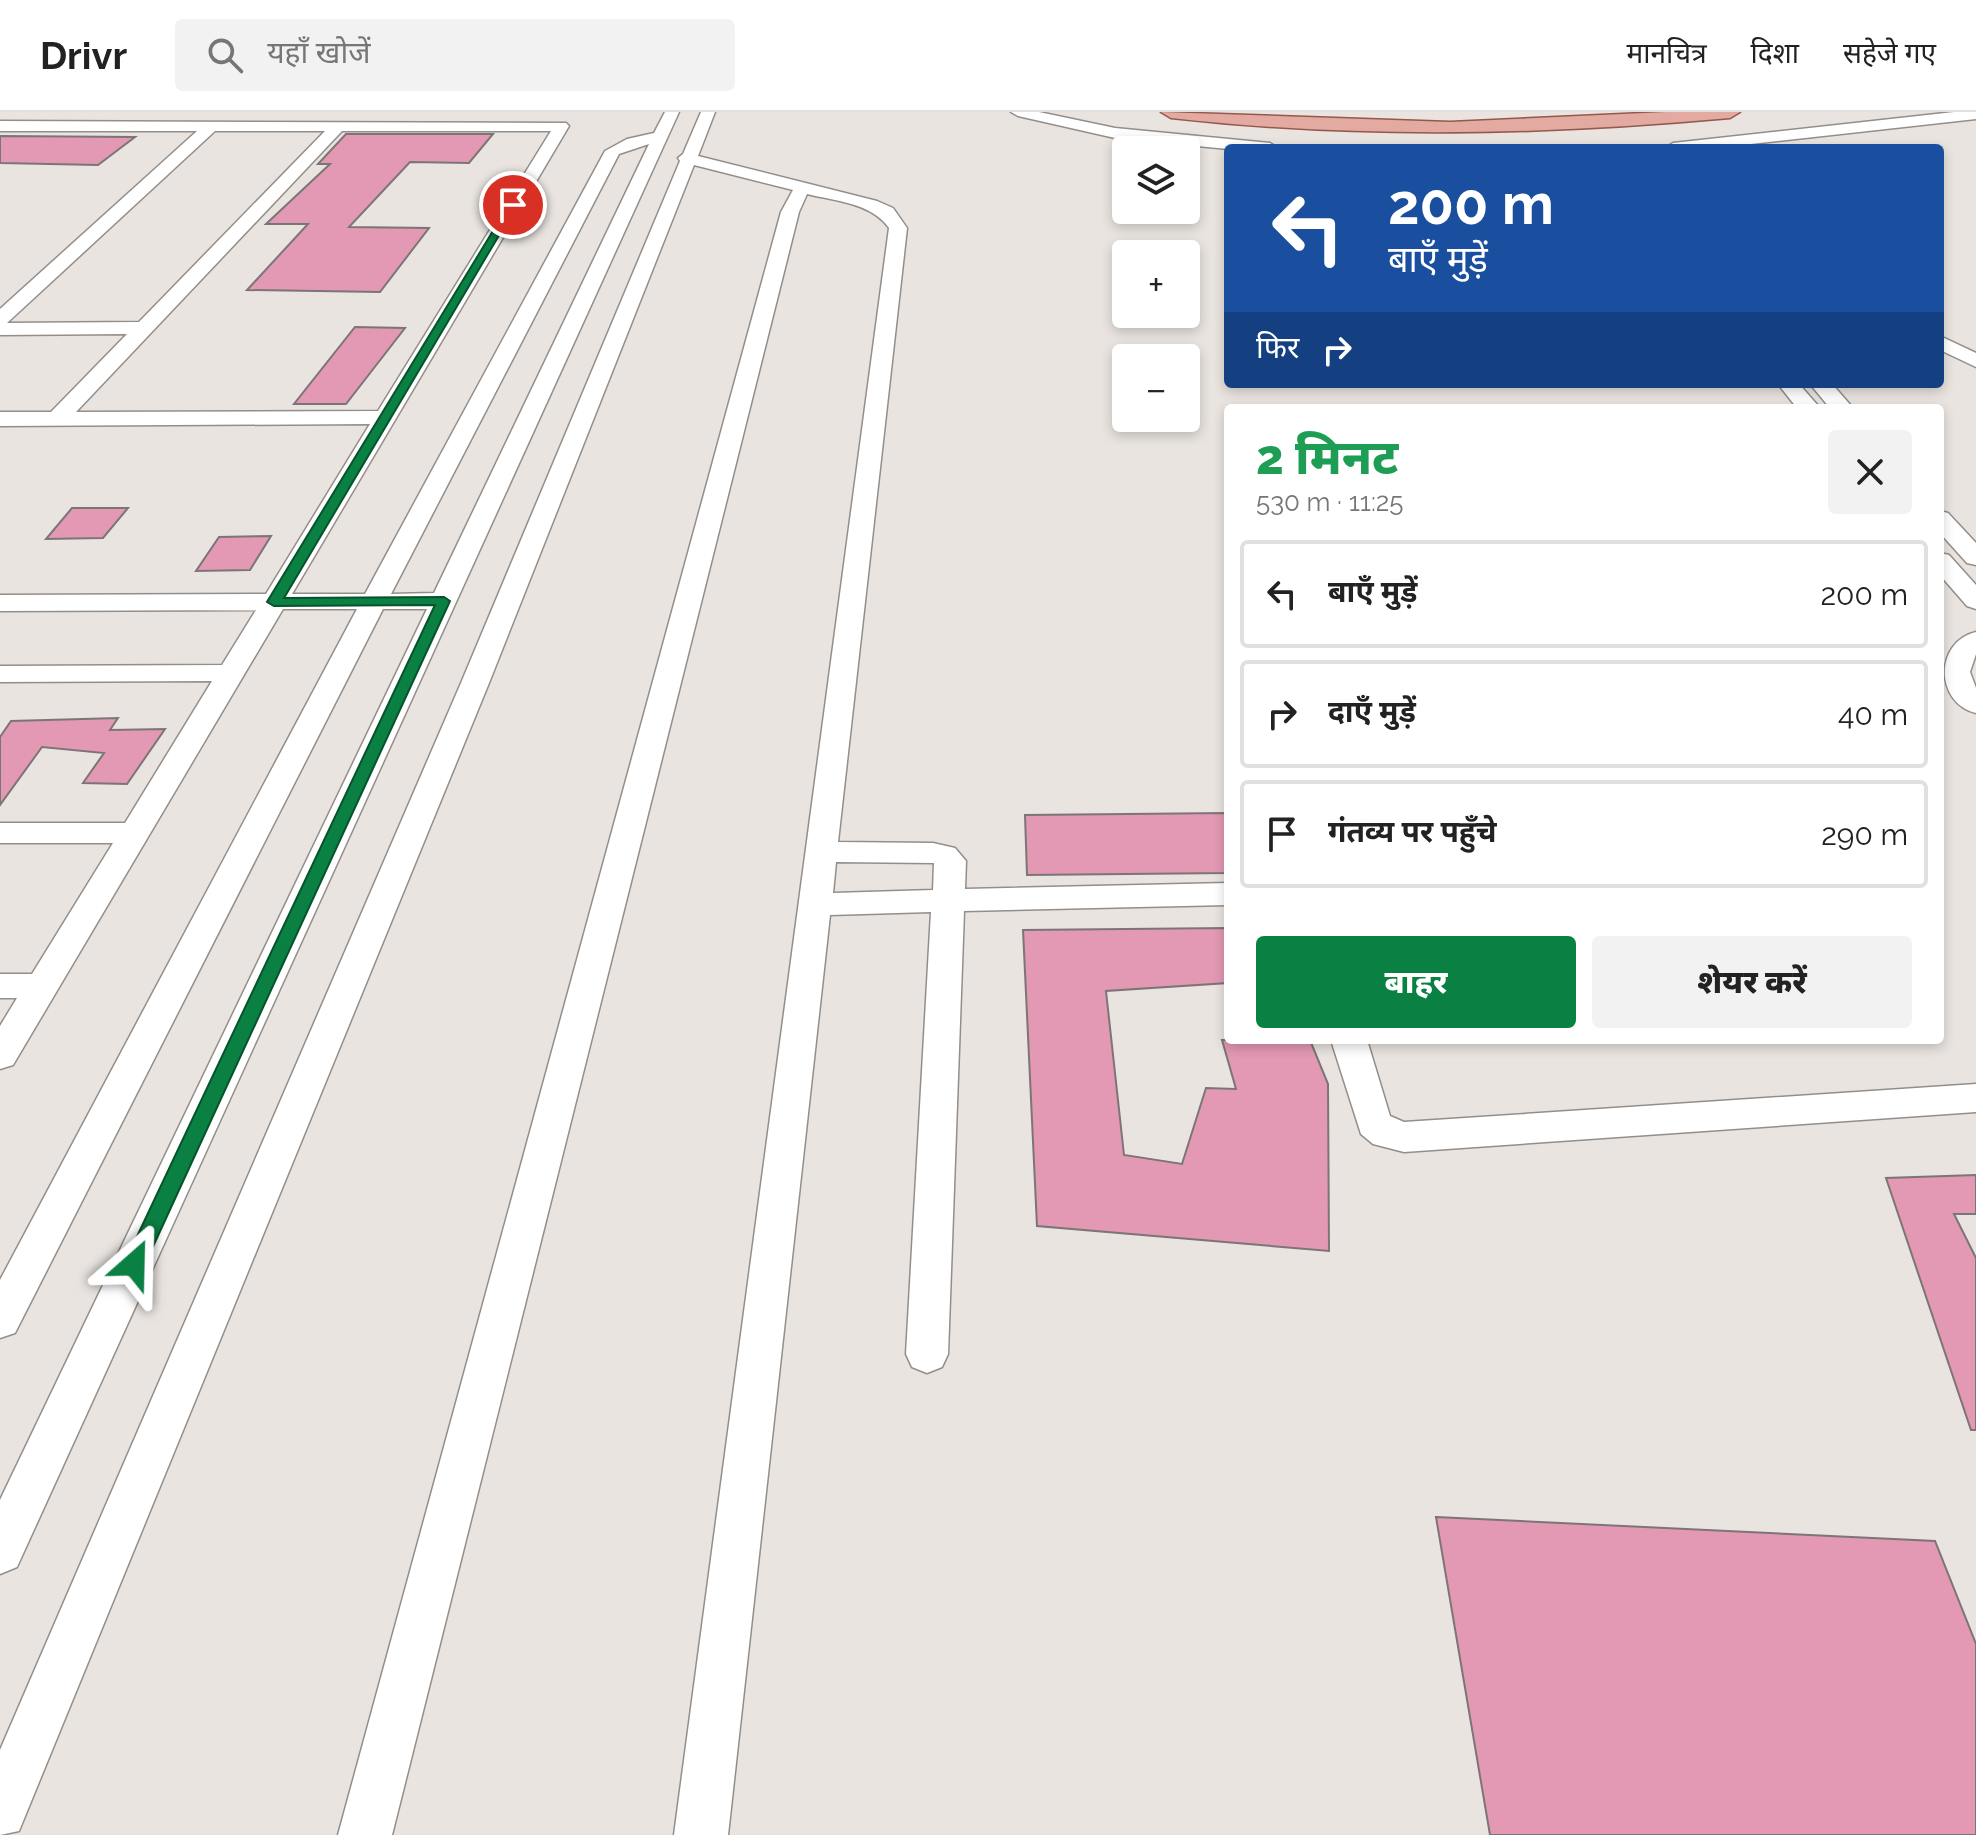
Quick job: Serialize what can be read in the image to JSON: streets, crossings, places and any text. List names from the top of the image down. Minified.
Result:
{"page":{"header":"Drivr","search":"यहाँ खोजें","nav":["मानचित्र","दिशा","सहेजे गए"],"map_buttons":["+","−"],"turn":["200 m","बाएँ मुड़ें"],"then":"फिर","heading":["2 मिनट","530 m · 11:25"],"list":[{"name":"बाएँ मुड़ें","value":"200 m"},{"name":"दाएँ मुड़ें","value":"40 m"},{"name":"गंतव्य पर पहुँचे","value":"290 m"}],"buttons":["बाहर","शेयर करें"]}}
